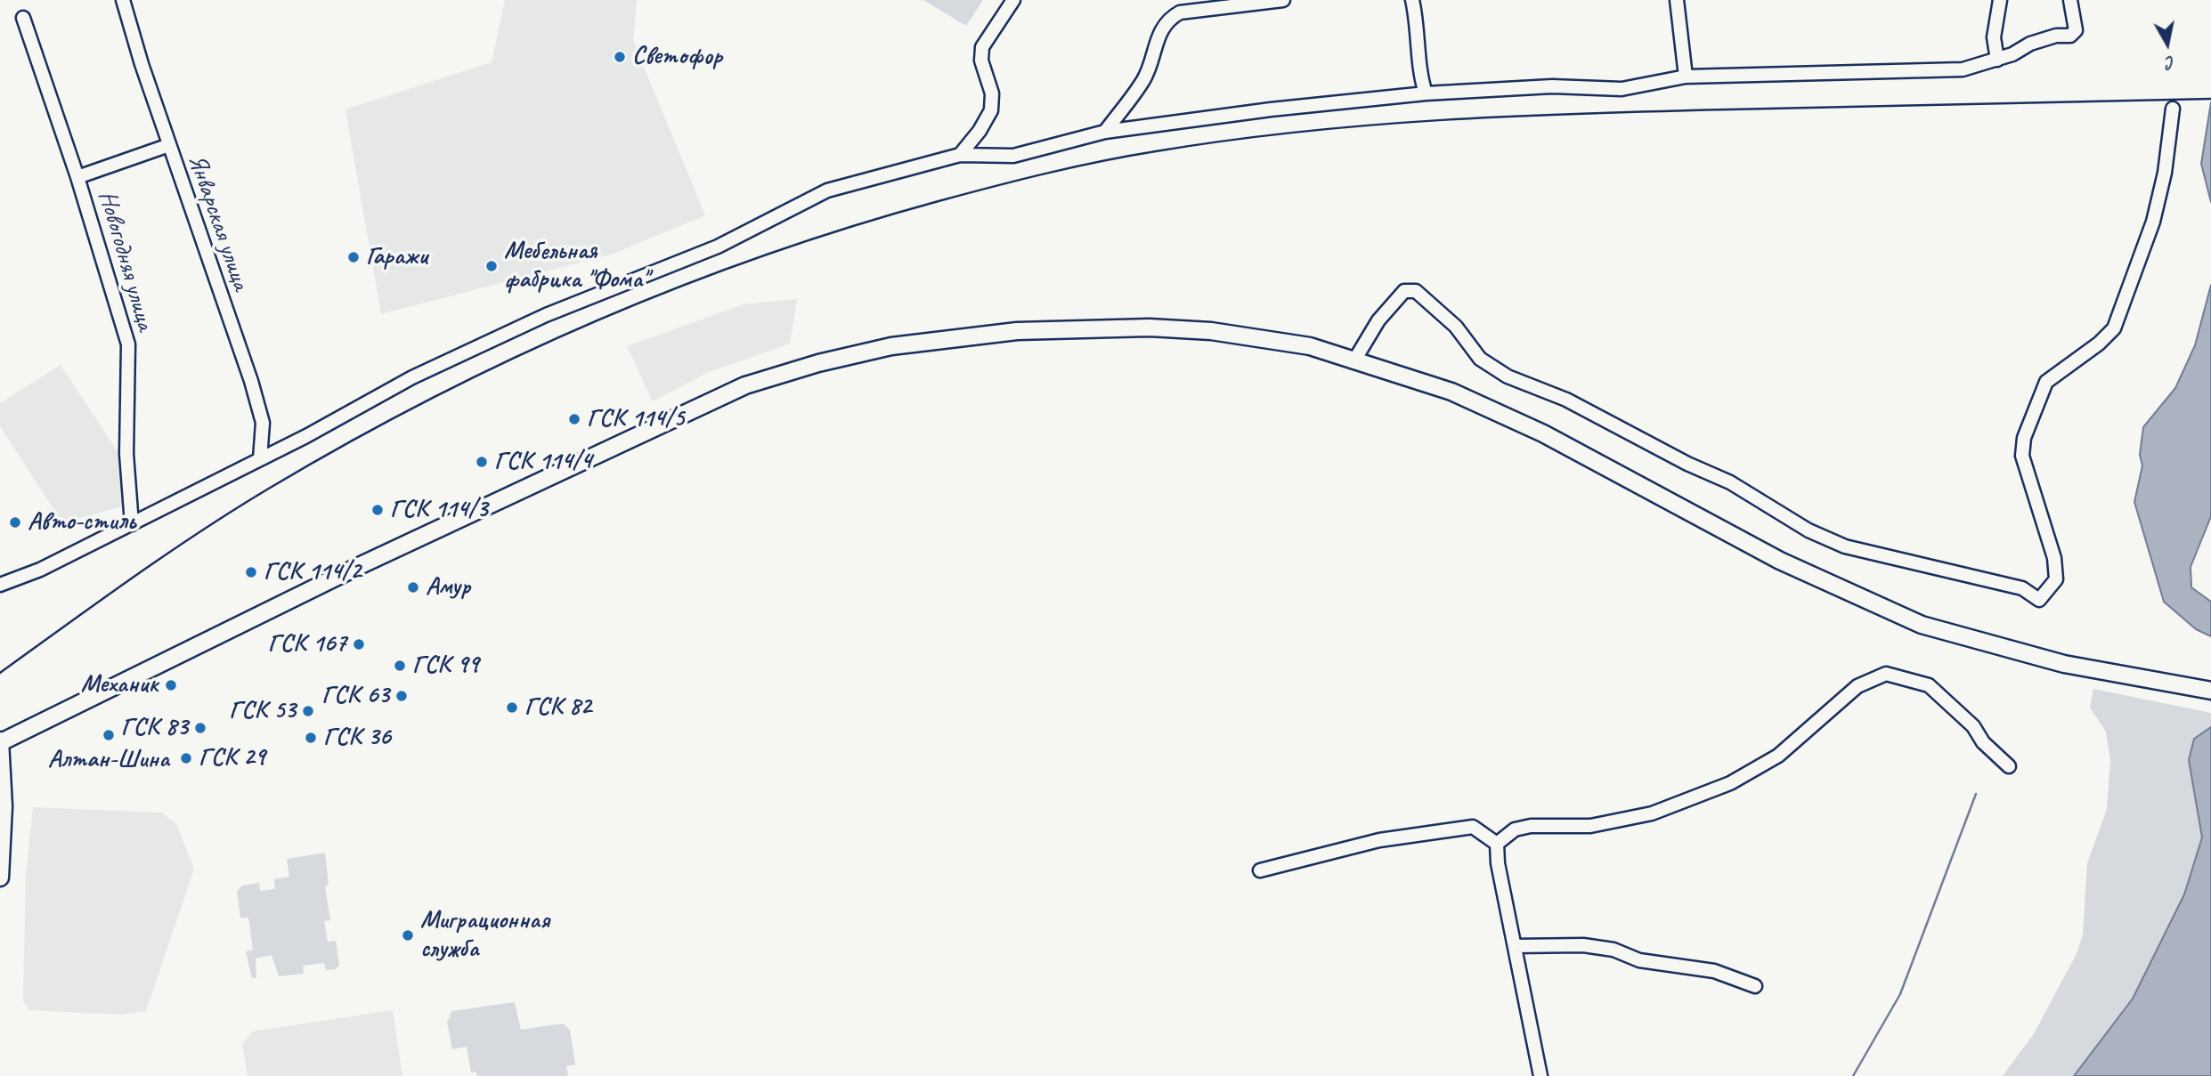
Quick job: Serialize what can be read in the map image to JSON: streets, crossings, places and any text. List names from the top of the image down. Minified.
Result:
{"streets":{"street":["Январская улица","Новогодняя улица"]},"places":["Светофор","Гаражи","Мебельная фабрика \"Фома\"","ГСК 114/5","ГСК 114/4","ГСК 114/3","Авто-стиль","ГСК 114/2","Амур","ГСК 167","ГСК 99","Механик","ГСК 63","ГСК 82","ГСК 53","ГСК 83","Алтан-Шина","ГСК 36","ГСК 29","Миграционная служба"],"north":"bottom"}
